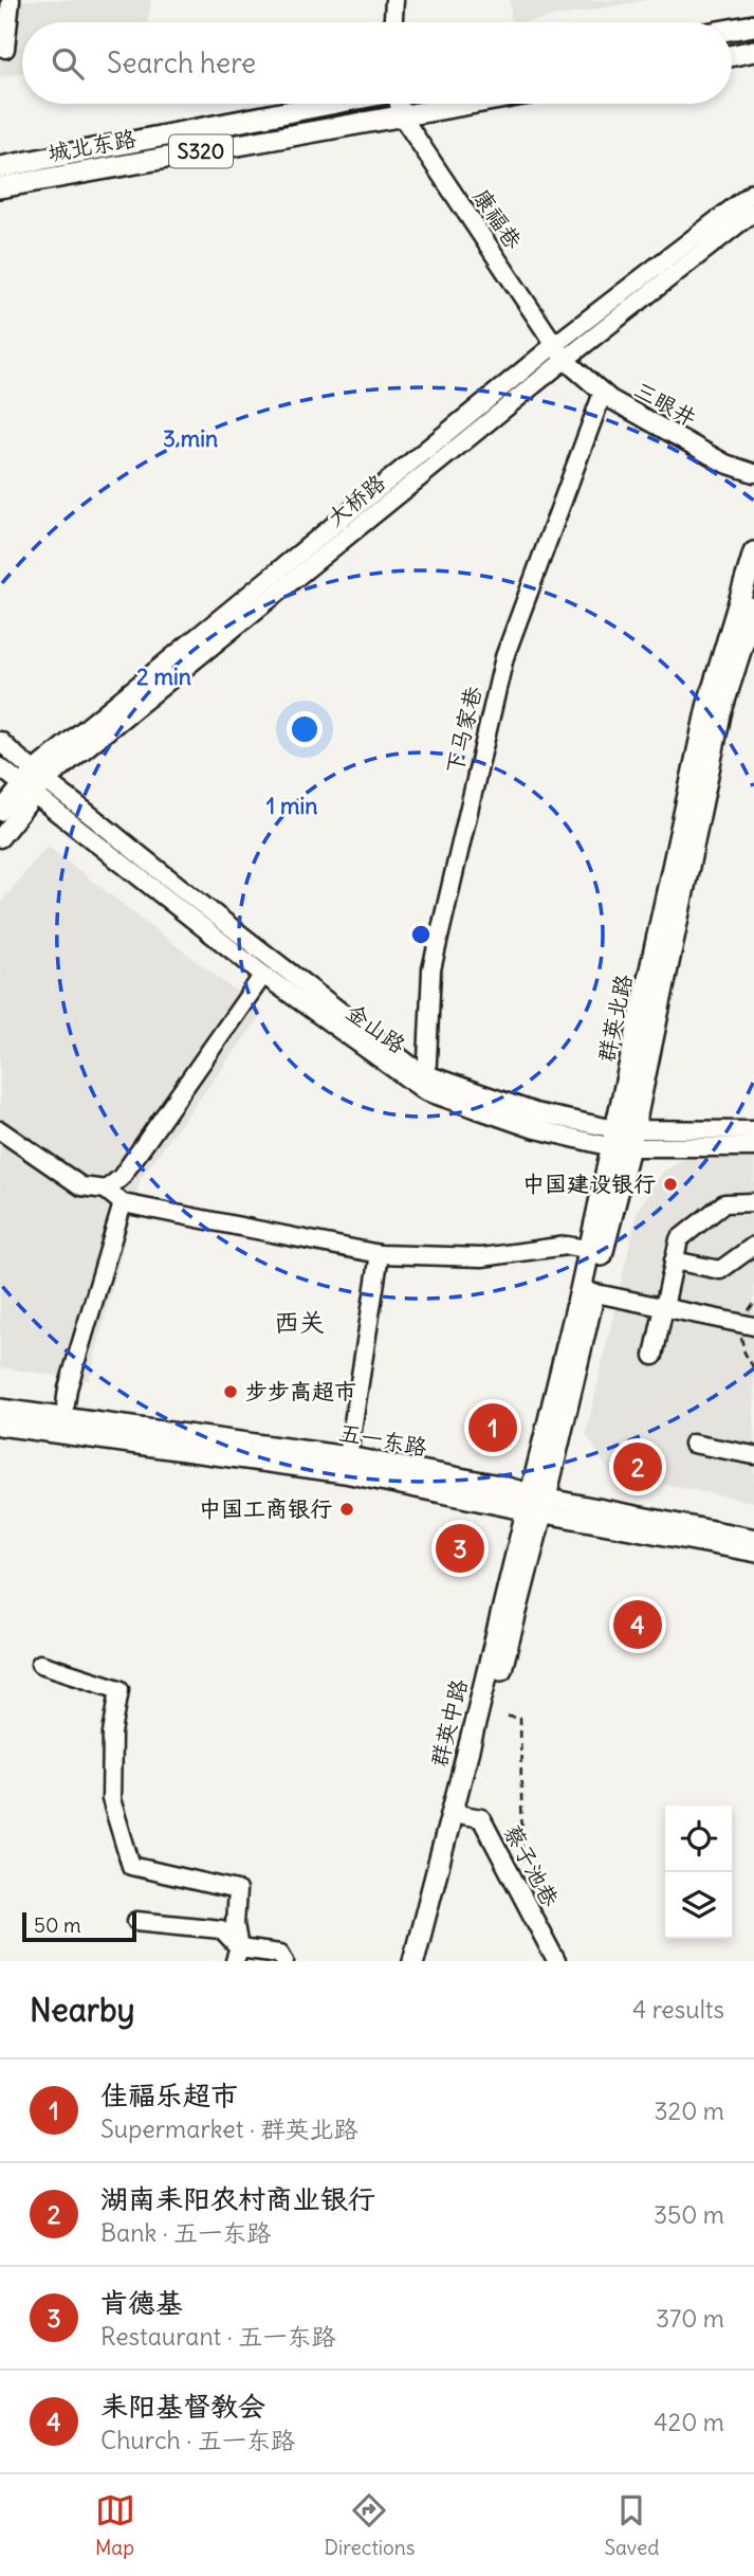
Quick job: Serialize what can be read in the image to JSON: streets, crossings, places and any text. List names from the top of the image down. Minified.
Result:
{"streets":{"main road":["城北东路","S320","群英北路","五一东路","群英中路"],"street":["康福巷","三眼井","大桥路","下马家巷","金山路","蔡子池巷"]},"crossings":[["城北东路","康福巷"],["康福巷","三眼井"],["康福巷","大桥路"],["三眼井","大桥路"],["三眼井","下马家巷"],["大桥路","金山路"],["下马家巷","金山路"],["群英北路","金山路"],["群英北路","五一东路"],["群英北路","群英中路"],["五一东路","群英中路"],["群英中路","蔡子池巷"]],"districts":["西关"],"places":["中国建设银行","步步高超市","中国工商银行"],"scale_bar":"50 m","page":{"search":"Search here","pins":["1","2","3","4"],"scale":"50 m","heading":["Nearby","4 results"],"list":[{"mark":"1","name":"佳福乐超市","note":"Supermarket · 群英北路","value":"320 m"},{"mark":"2","name":"湖南耒阳农村商业银行","note":"Bank · 五一东路","value":"350 m"},{"mark":"3","name":"肯德基","note":"Restaurant · 五一东路","value":"370 m"},{"mark":"4","name":"耒阳基督教会","note":"Church · 五一东路","value":"420 m"}],"nav":["Map","Directions","Saved"]},"rings":["3 min","2 min","1 min"]}
